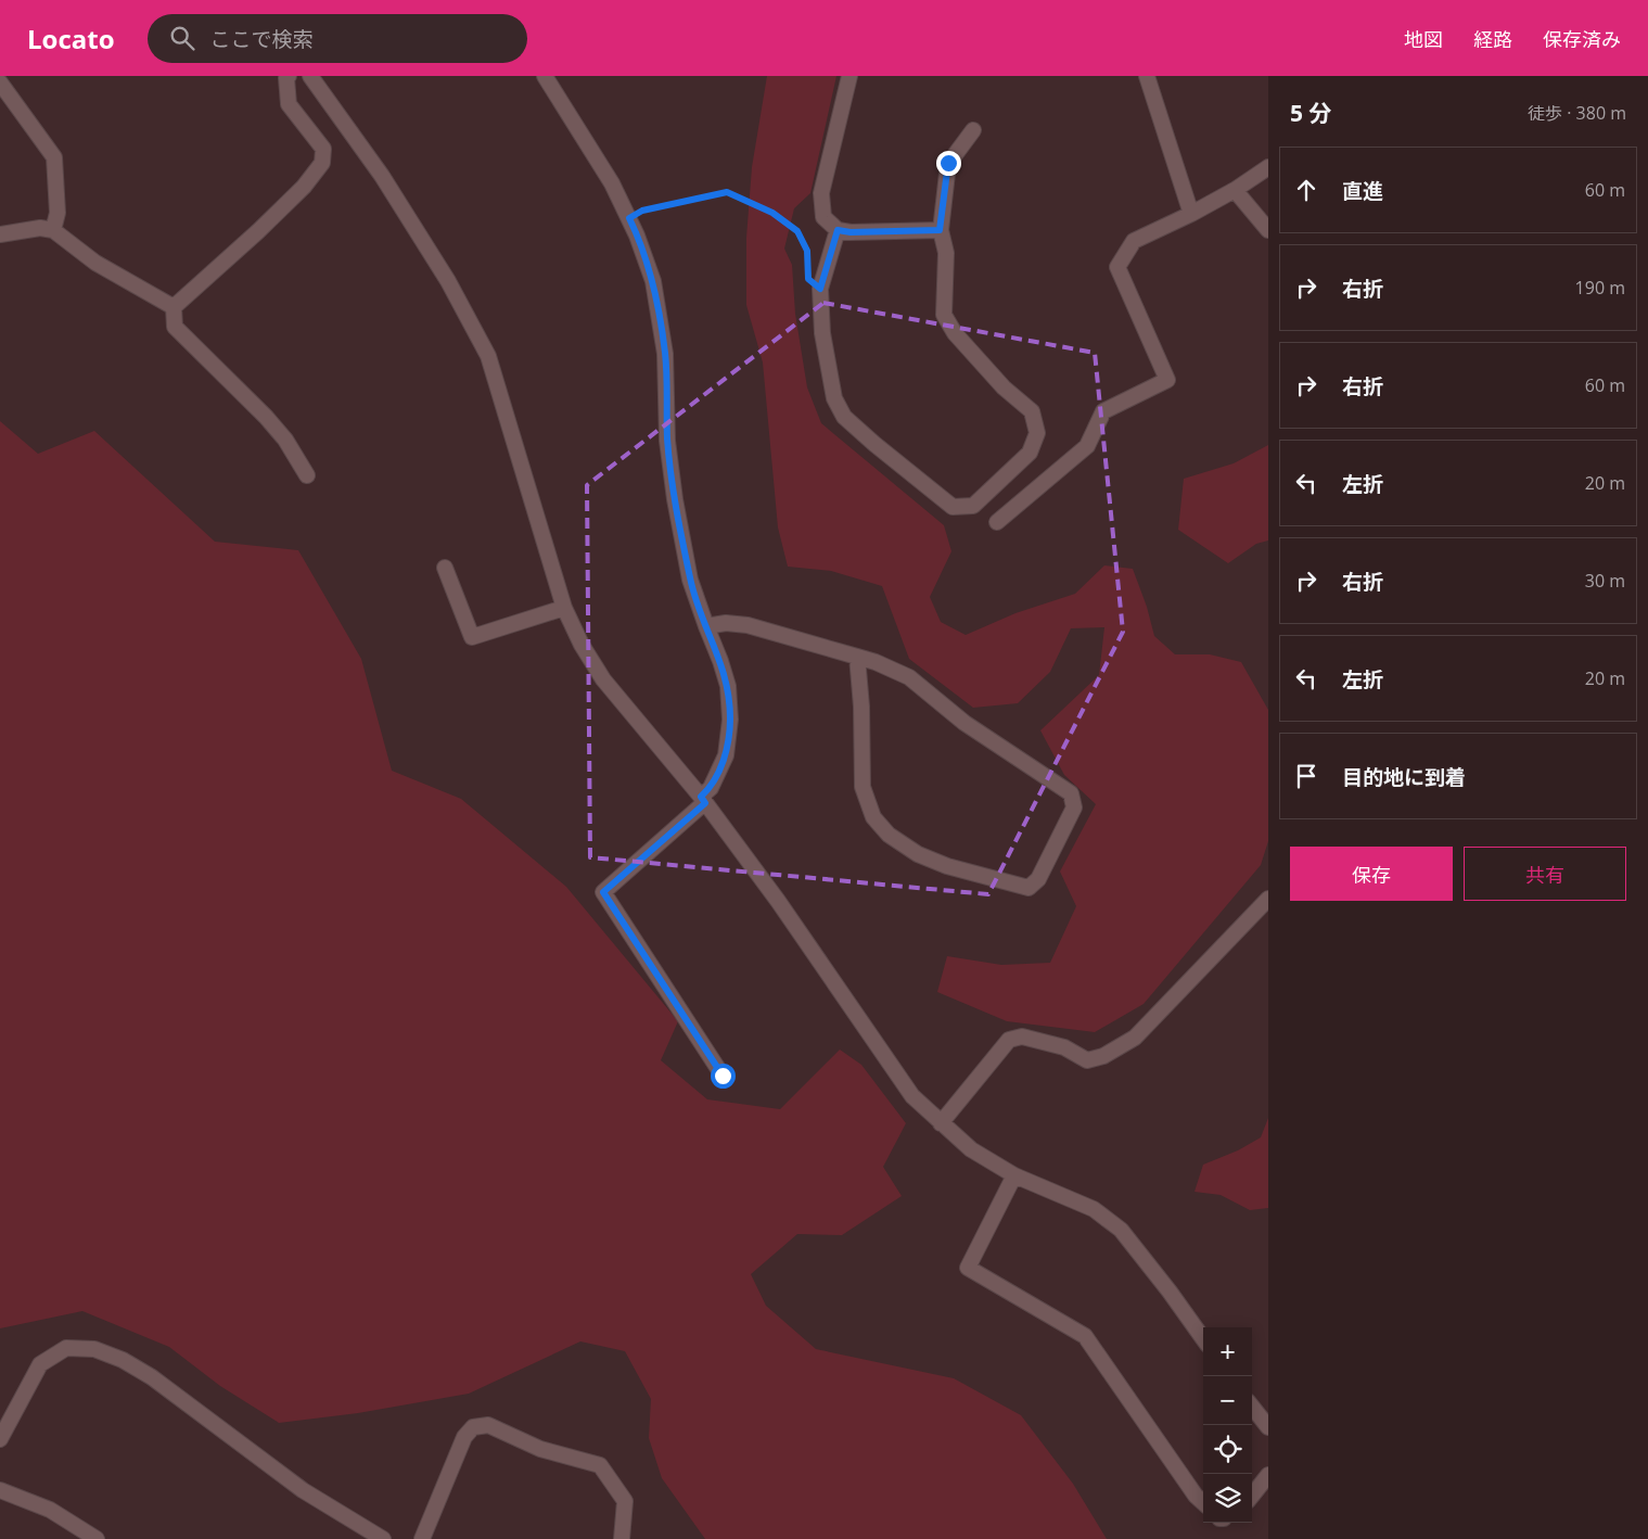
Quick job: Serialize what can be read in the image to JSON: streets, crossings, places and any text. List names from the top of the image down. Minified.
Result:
{"page":{"header":"Locato","search":"ここで検索","nav":["地図","経路","保存済み"],"heading":["5 分","徒歩 · 380 m"],"list":[["直進","60 m"],["右折","190 m"],["右折","60 m"],["左折","20 m"],["右折","30 m"],["左折","20 m"],"目的地に到着"],"buttons":["保存","共有"],"map_buttons":["+","−"]}}
